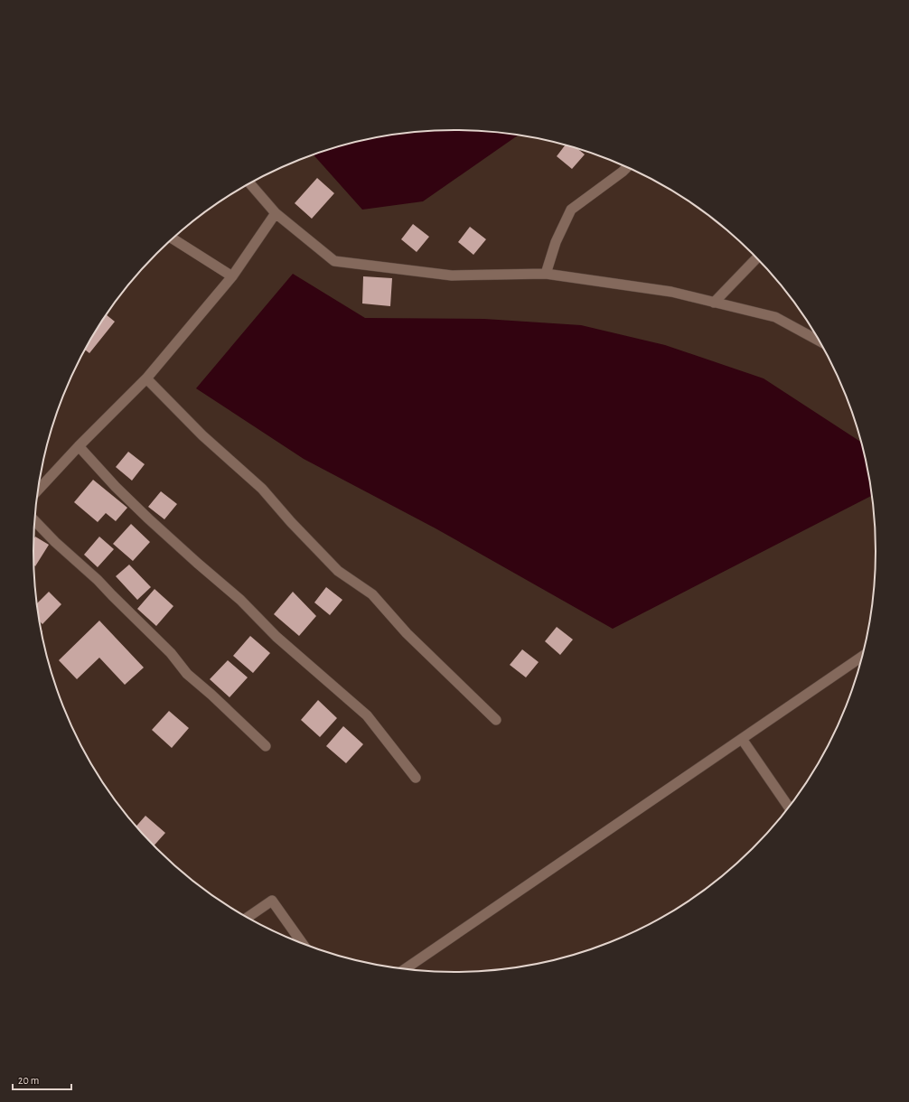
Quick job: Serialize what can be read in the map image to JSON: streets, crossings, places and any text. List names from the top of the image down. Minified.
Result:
{"scale_bar":"20 m"}
